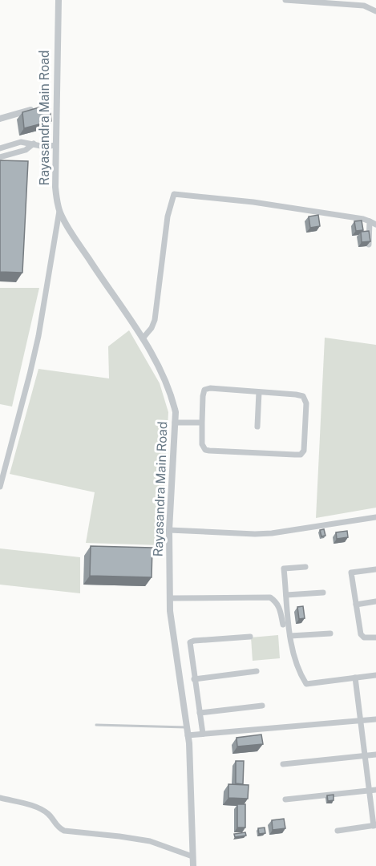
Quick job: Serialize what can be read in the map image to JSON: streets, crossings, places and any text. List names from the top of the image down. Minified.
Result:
{"streets":{"street":["Rayasandra Main Road"]}}
